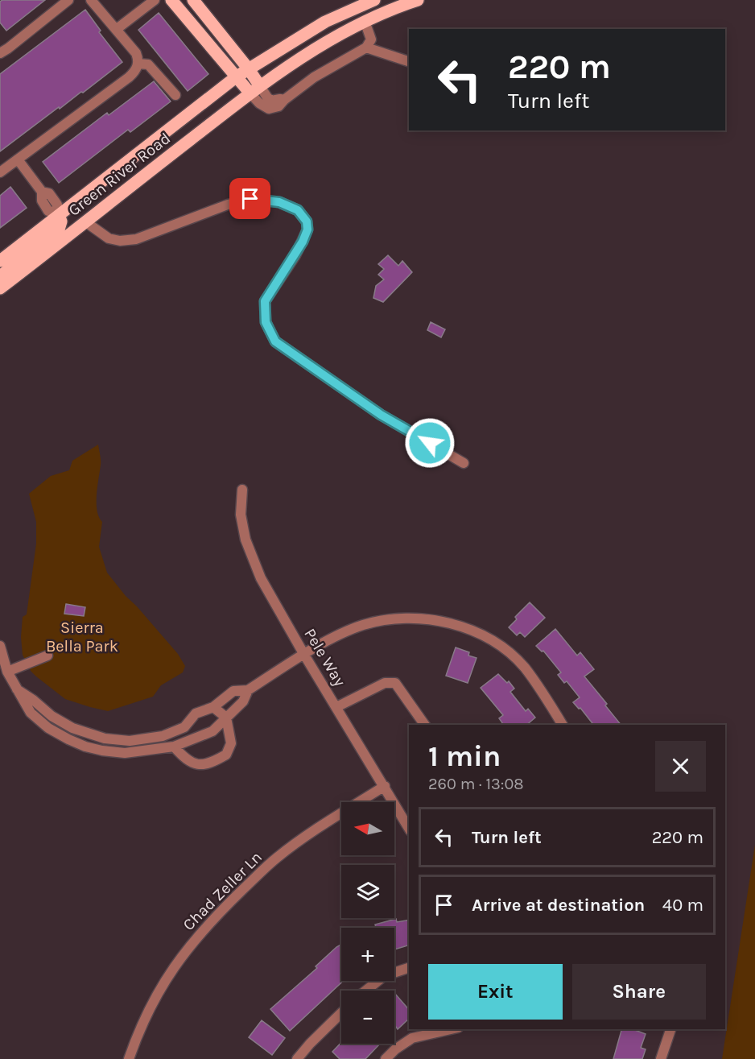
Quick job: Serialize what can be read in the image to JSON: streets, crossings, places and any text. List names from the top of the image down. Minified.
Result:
{"streets":{"main road":["Green River Road"],"street":["Pele Way","Chad Zeller Ln"]},"crossings":[["Pele Way","Chad Zeller Ln"]],"parks":["Sierra Bella Park"],"north":"left","page":{"turn":["220 m","Turn left"],"heading":["1 min","260 m · 13:08"],"map_buttons":["+","−"],"list":[{"name":"Turn left","value":"220 m"},{"name":"Arrive at destination","value":"40 m"}],"buttons":["Exit","Share"]}}
